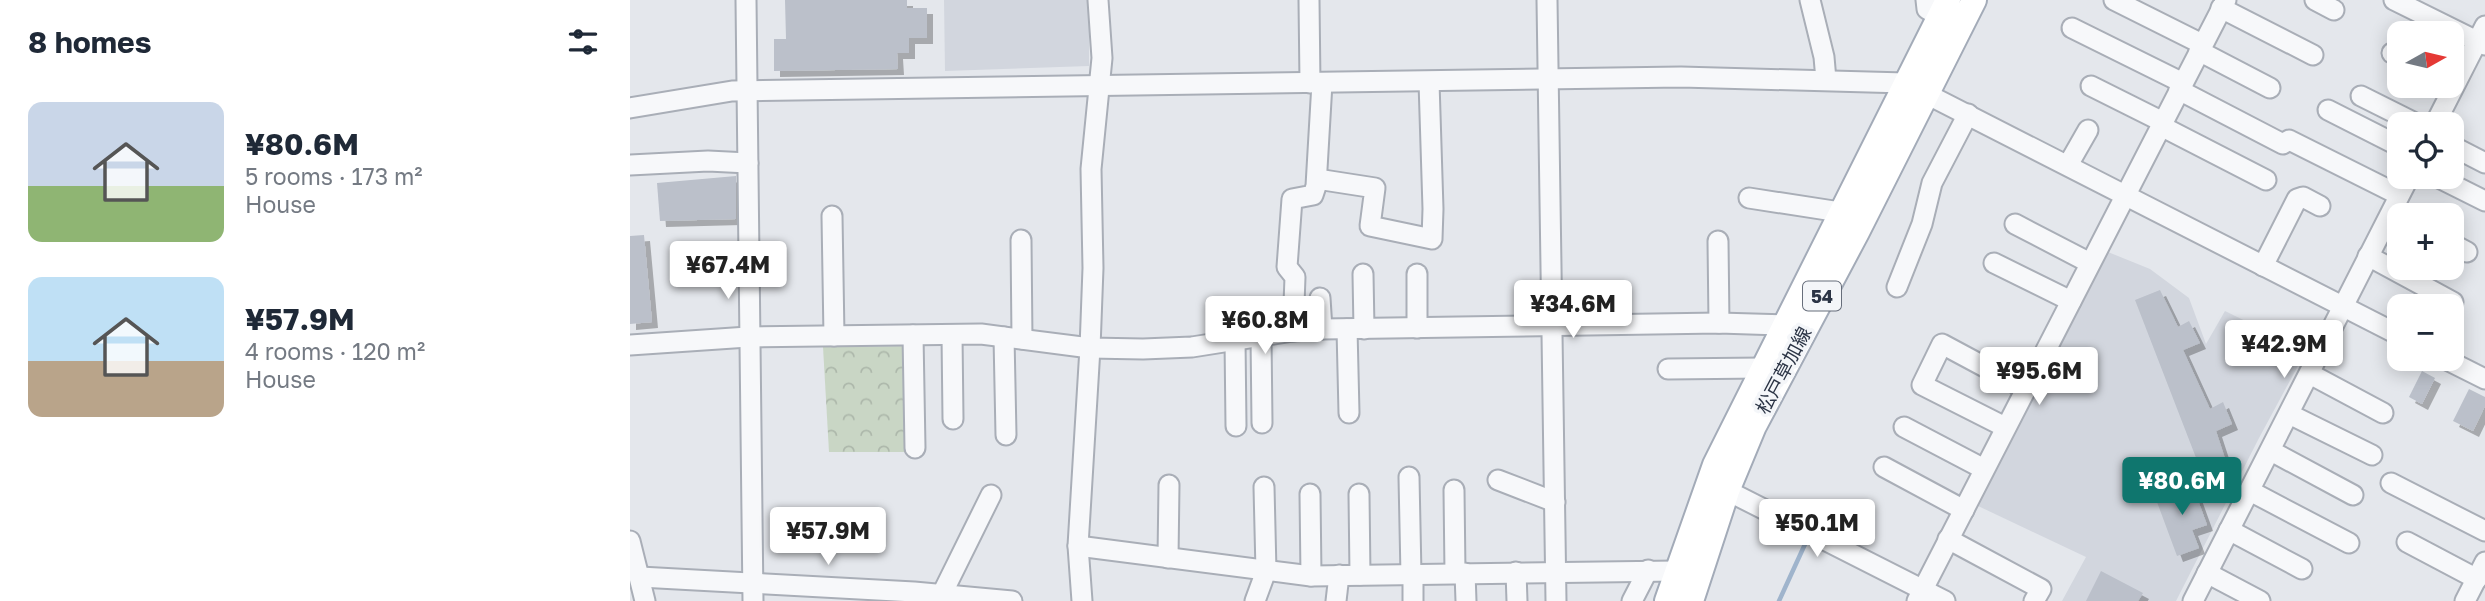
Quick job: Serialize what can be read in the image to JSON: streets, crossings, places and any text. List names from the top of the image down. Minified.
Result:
{"streets":{"main road":["54","松戸草加線"]},"north":"right","page":{"heading":"8 homes","map_buttons":["+","−"],"list":[{"name":"¥80.6M","note":"5 rooms · 173 m² · House"},{"name":"¥57.9M","note":"4 rooms · 120 m² · House"}],"price":["¥67.4M","¥34.6M","¥60.8M","¥42.9M","¥95.6M","¥80.6M","¥50.1M","¥57.9M"]}}
